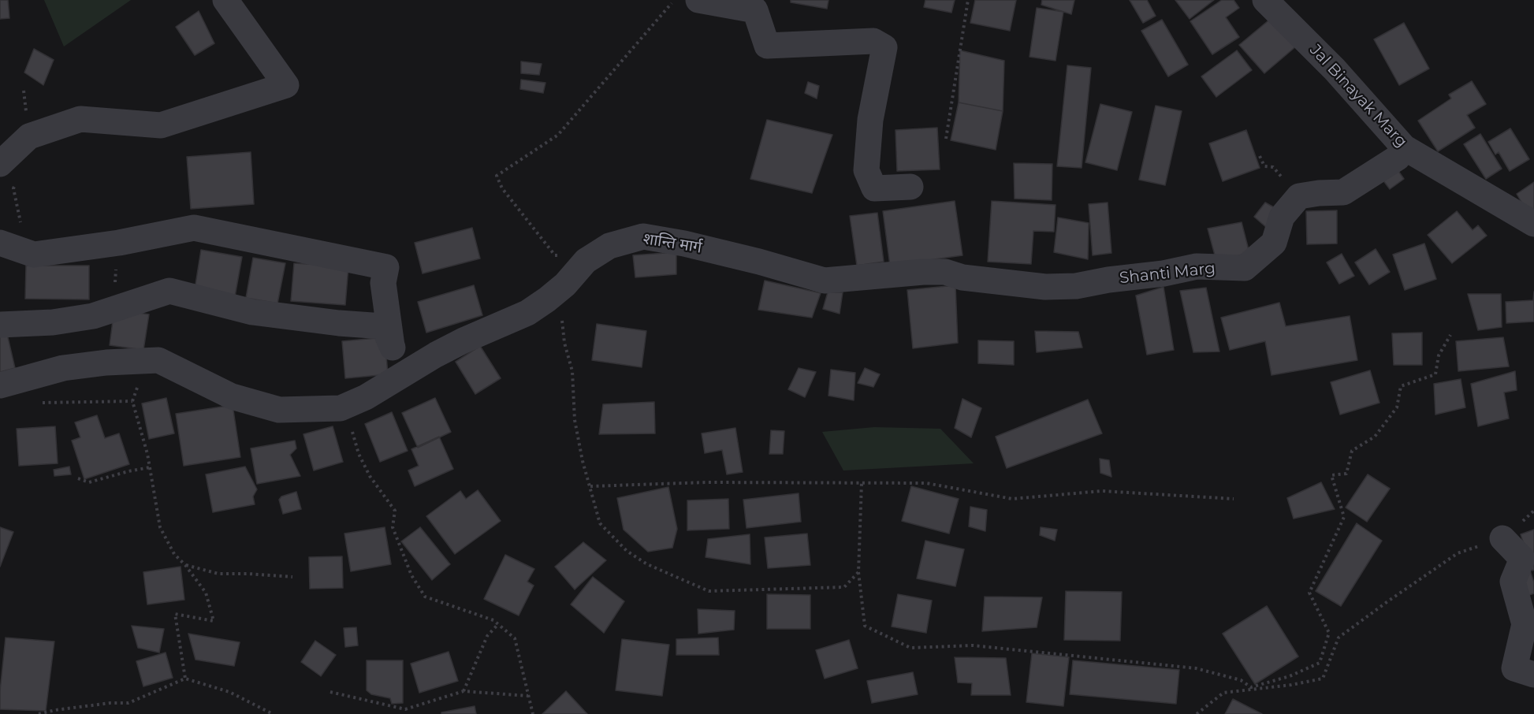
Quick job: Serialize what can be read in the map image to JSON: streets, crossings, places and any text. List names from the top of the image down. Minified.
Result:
{"streets":{"street":["Jal Binayak Marg","शान्ति मार्ग","Shanti Marg"]},"crossings":[["शान्ति मार्ग","Shanti Marg"]]}
